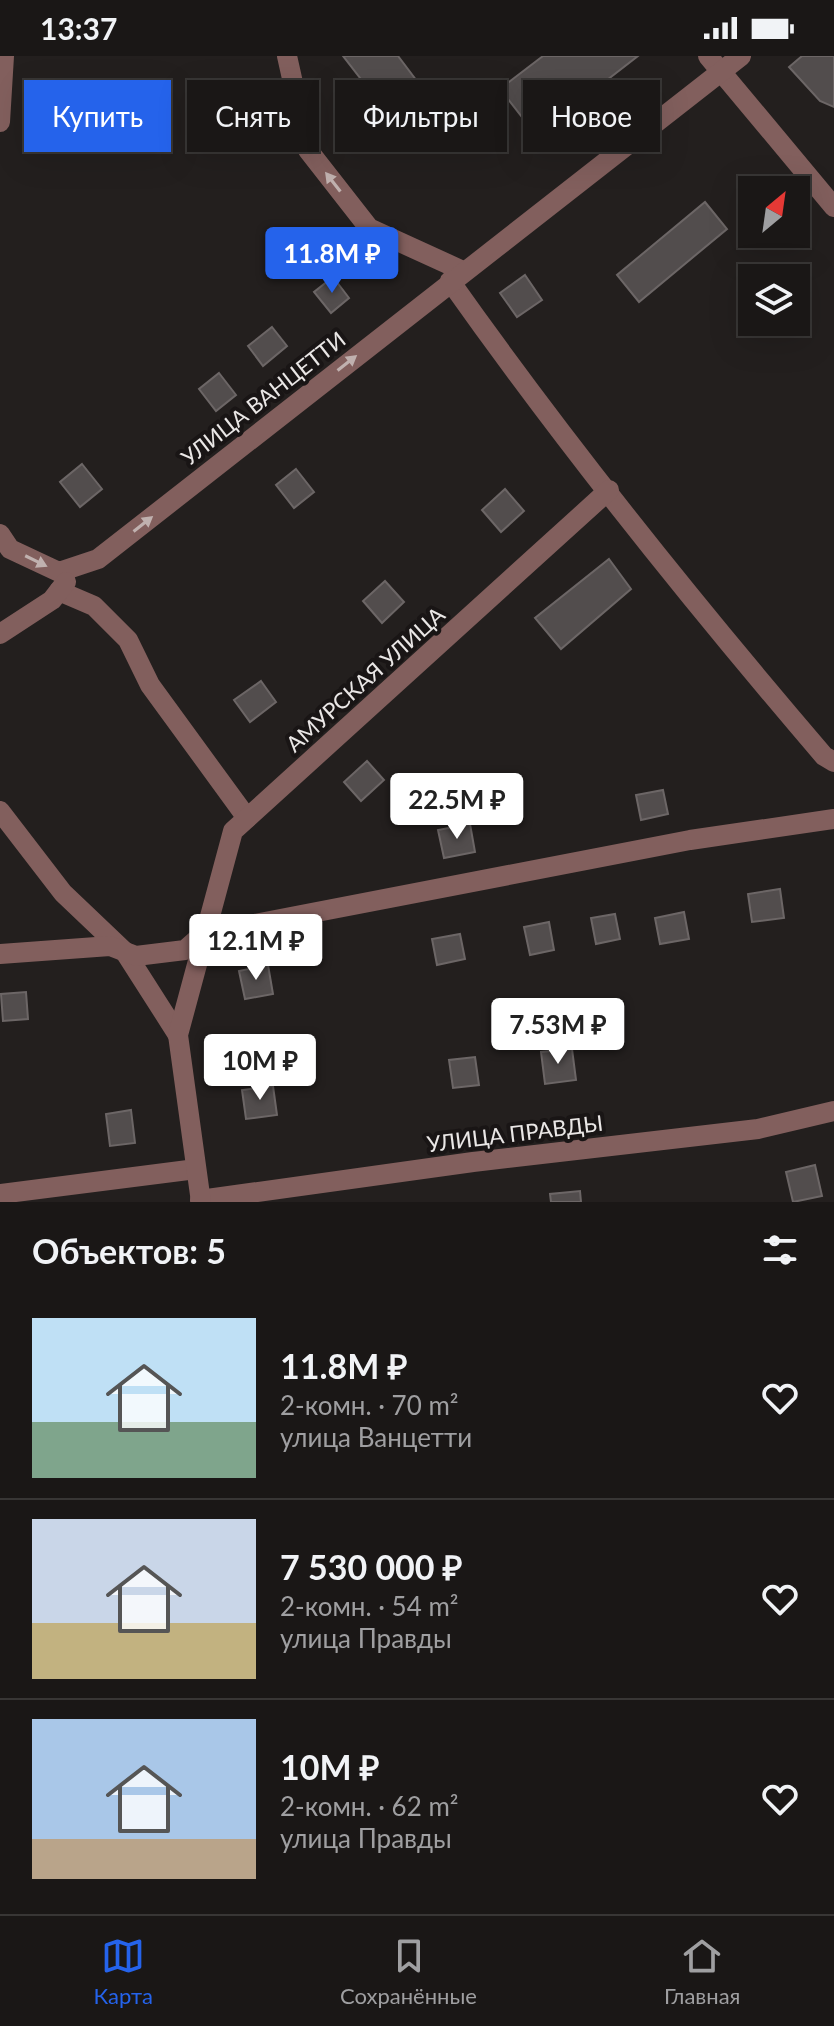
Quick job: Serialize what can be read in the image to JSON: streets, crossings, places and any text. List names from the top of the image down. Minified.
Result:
{"streets":{"street":["УЛИЦА ВАНЦЕТТИ","АМУРСКАЯ УЛИЦА","УЛИЦА ПРАВДЫ"]},"one_way":["УЛИЦА ВАНЦЕТТИ"],"north":"top right","page":{"status":"13:37","chip":["Купить","Снять","Фильтры","Новое"],"price":["11.8M ₽","22.5M ₽","12.1M ₽","7.53M ₽","10M ₽"],"heading":"Объектов: 5","list":[{"name":"11.8M ₽","note":"2-комн. · 70 m² · улица Ванцетти"},{"name":"7 530 000 ₽","note":"2-комн. · 54 m² · улица Правды"},{"name":"10M ₽","note":"2-комн. · 62 m² · улица Правды"}],"tabs":["Карта","Сохранённые","Главная"]}}
